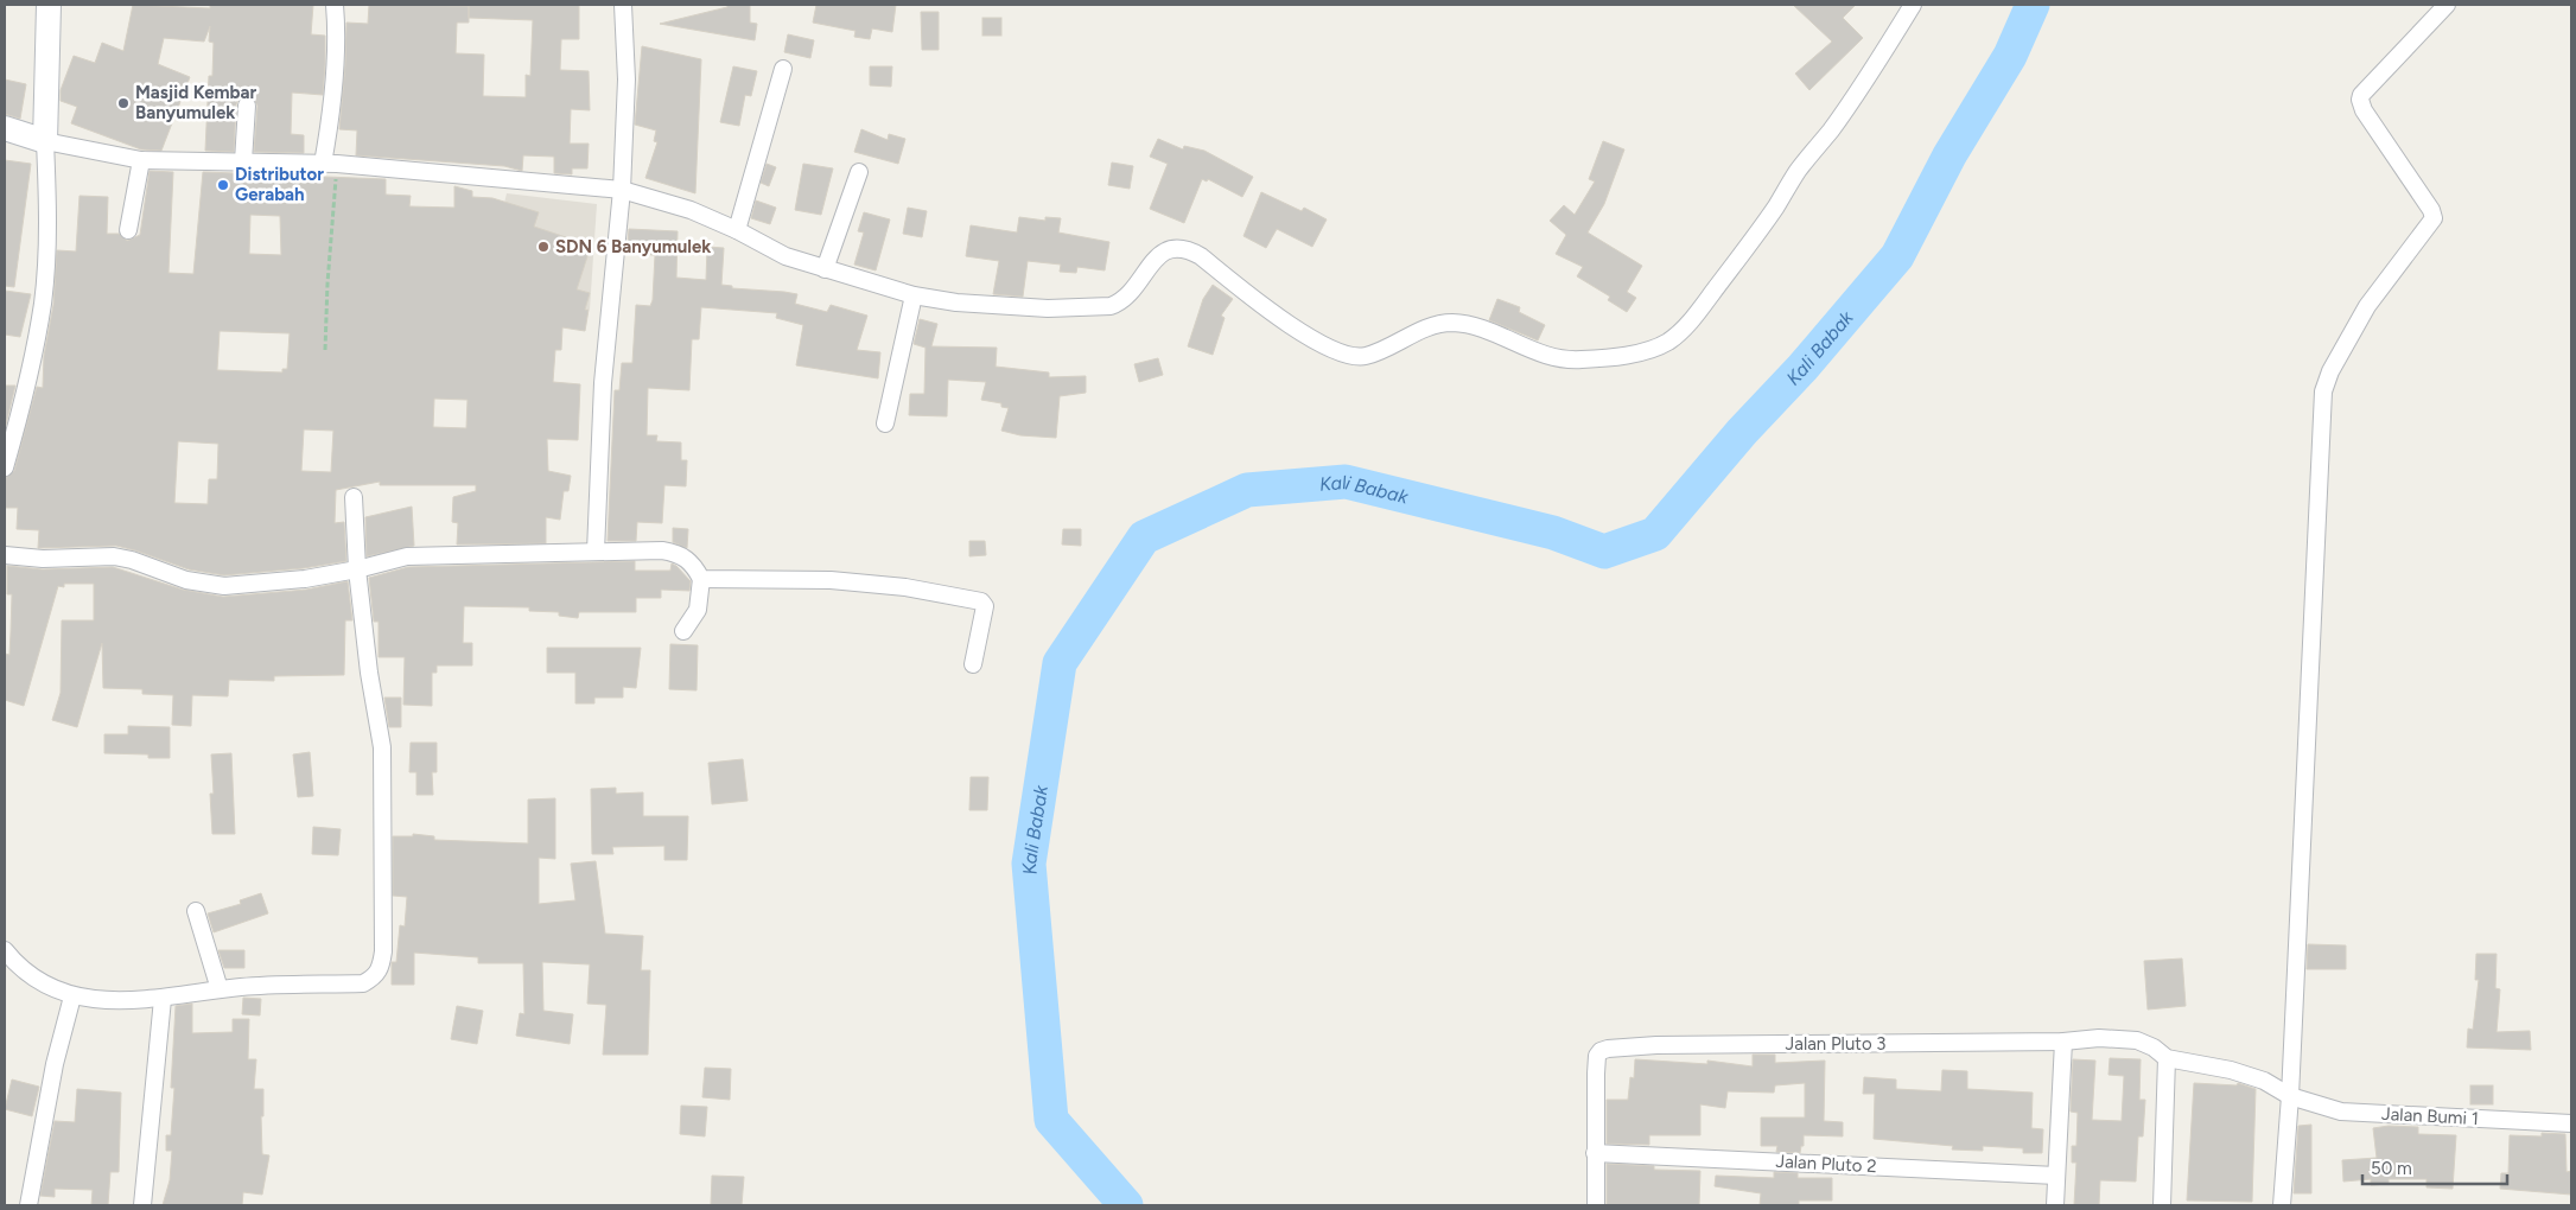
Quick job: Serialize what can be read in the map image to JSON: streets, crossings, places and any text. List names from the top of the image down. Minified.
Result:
{"streets":{"street":["Jalan Pluto 3","Jalan Bumi 1","Jalan Pluto 2"]},"crossings":[["Jalan Pluto 3","Jalan Bumi 1"],["Jalan Pluto 3","Jalan Pluto 2"]],"water":["Kali Babak"],"places":["Masjid Kembar Banyumulek","Distributor Gerabah","SDN 6 Banyumulek"],"scale_bar":"50 m"}
